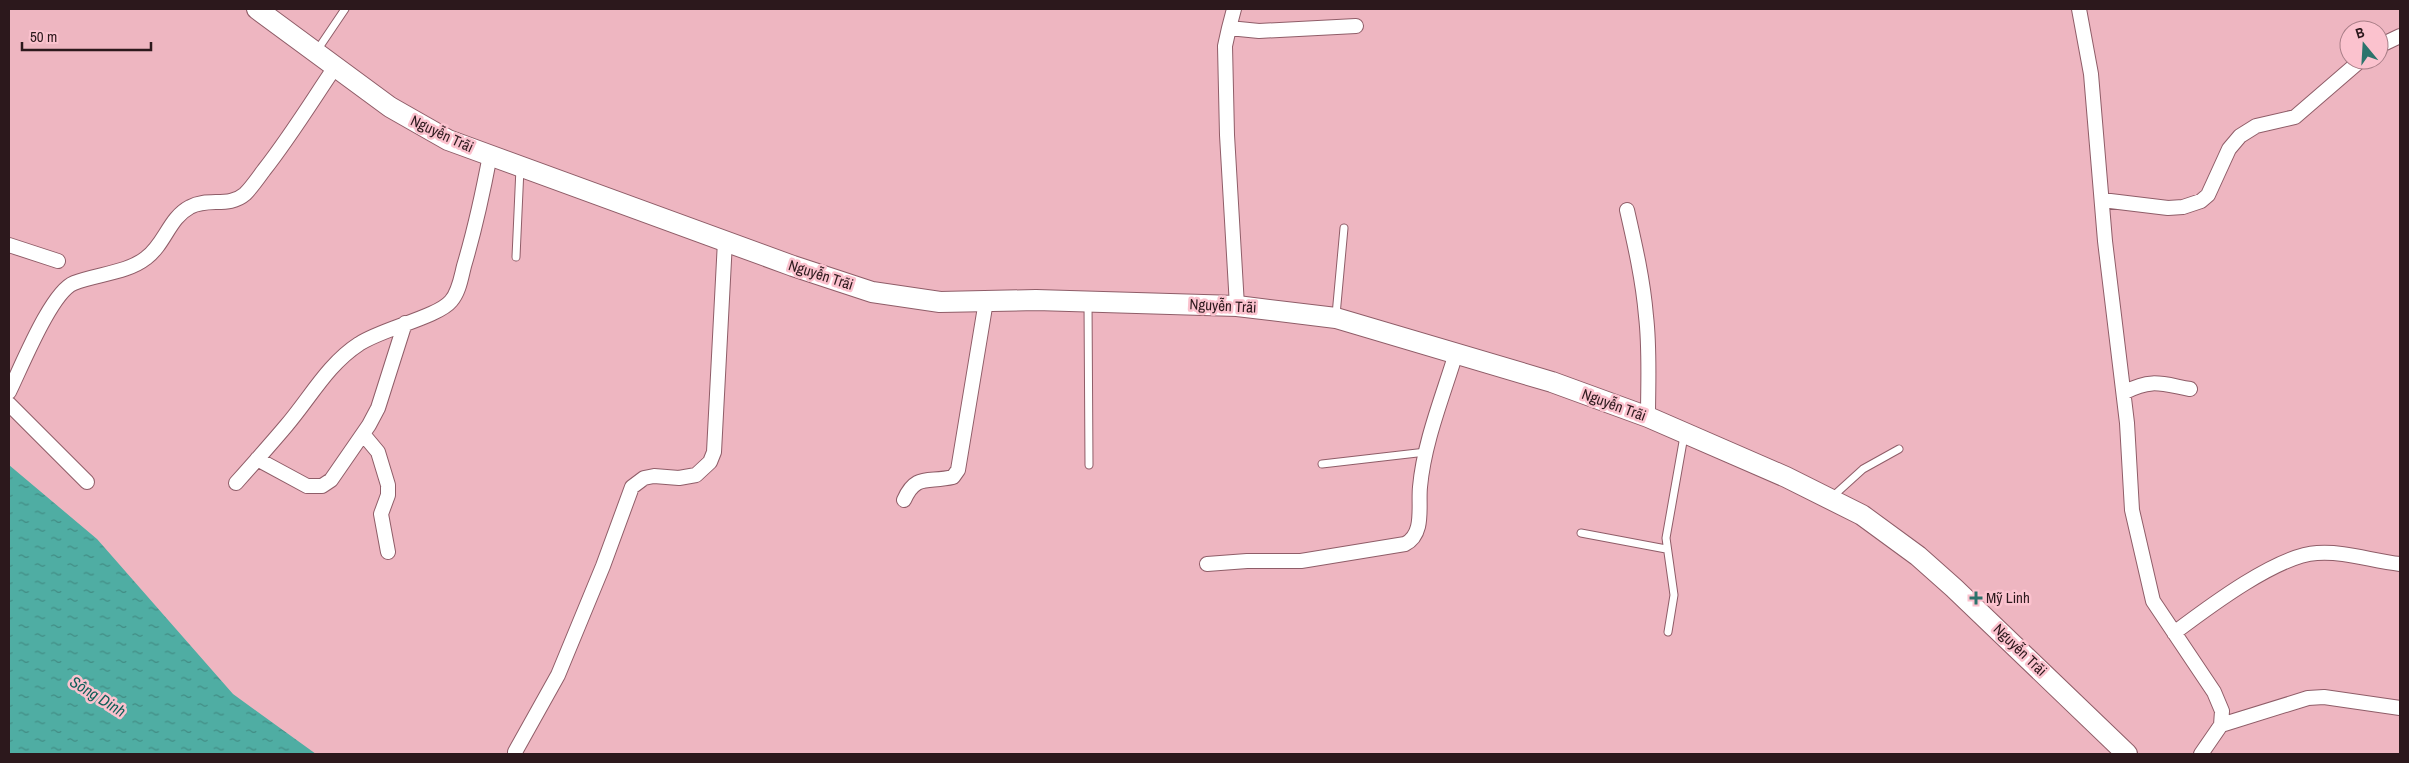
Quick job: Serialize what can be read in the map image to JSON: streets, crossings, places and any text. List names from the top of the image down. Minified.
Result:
{"streets":{"main road":["Nguyễn Trãi"]},"water":["Sông Dinh"],"places":{"health":["Mỹ Linh"]},"scale_bar":"50 m","north":"top"}
